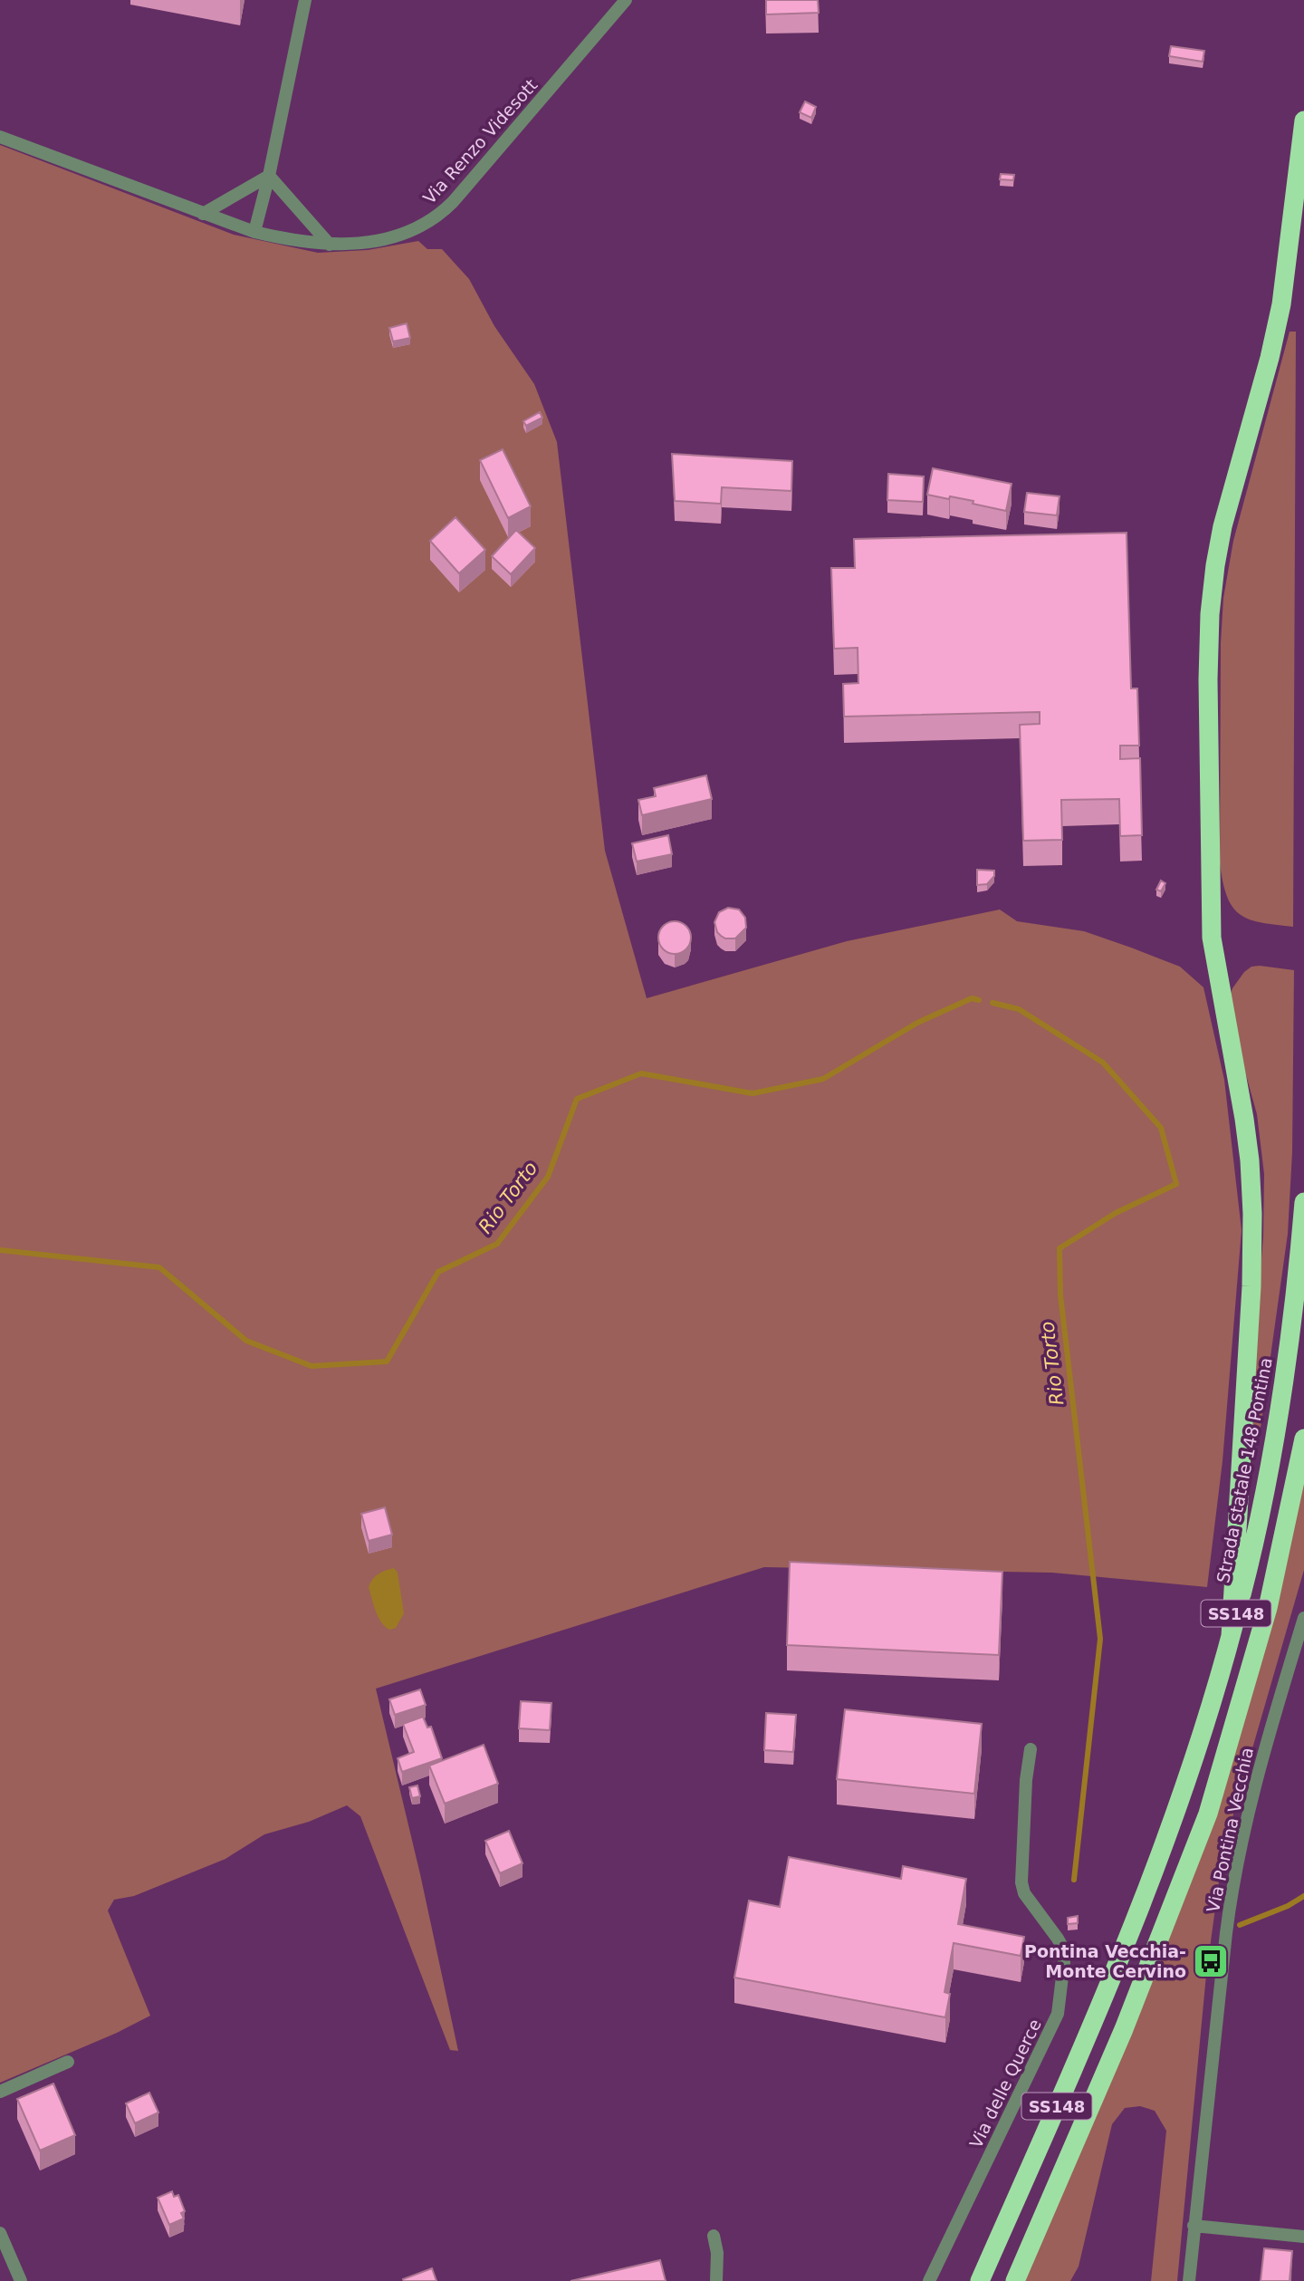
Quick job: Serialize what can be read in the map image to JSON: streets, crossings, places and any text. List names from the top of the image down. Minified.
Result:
{"streets":{"highway":["Strada statale 148 Pontina","SS148"],"street":["Via Renzo Videsott","Via Pontina Vecchia","Via delle Querce"]},"water":["Rio Torto"],"places":{"bus stop":["Pontina Vecchia- Monte Cervino"]}}
